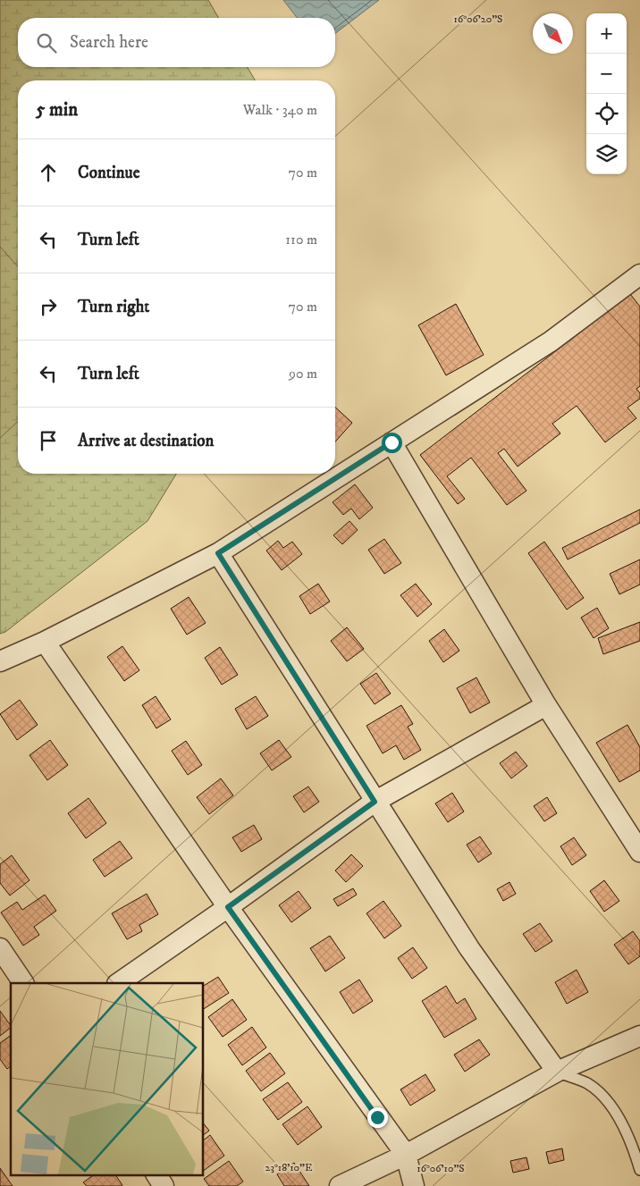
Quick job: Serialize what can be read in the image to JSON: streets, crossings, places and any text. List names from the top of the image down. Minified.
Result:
{"north":"bottom right","page":{"map_buttons":["+","−"],"search":"Search here","heading":["5 min","Walk · 340 m"],"list":[["Continue","70 m"],["Turn left","110 m"],["Turn right","70 m"],["Turn left","90 m"],"Arrive at destination"]},"coordinates":["16°06'20\"S","23°18'10\"E","16°06'10\"S"]}
